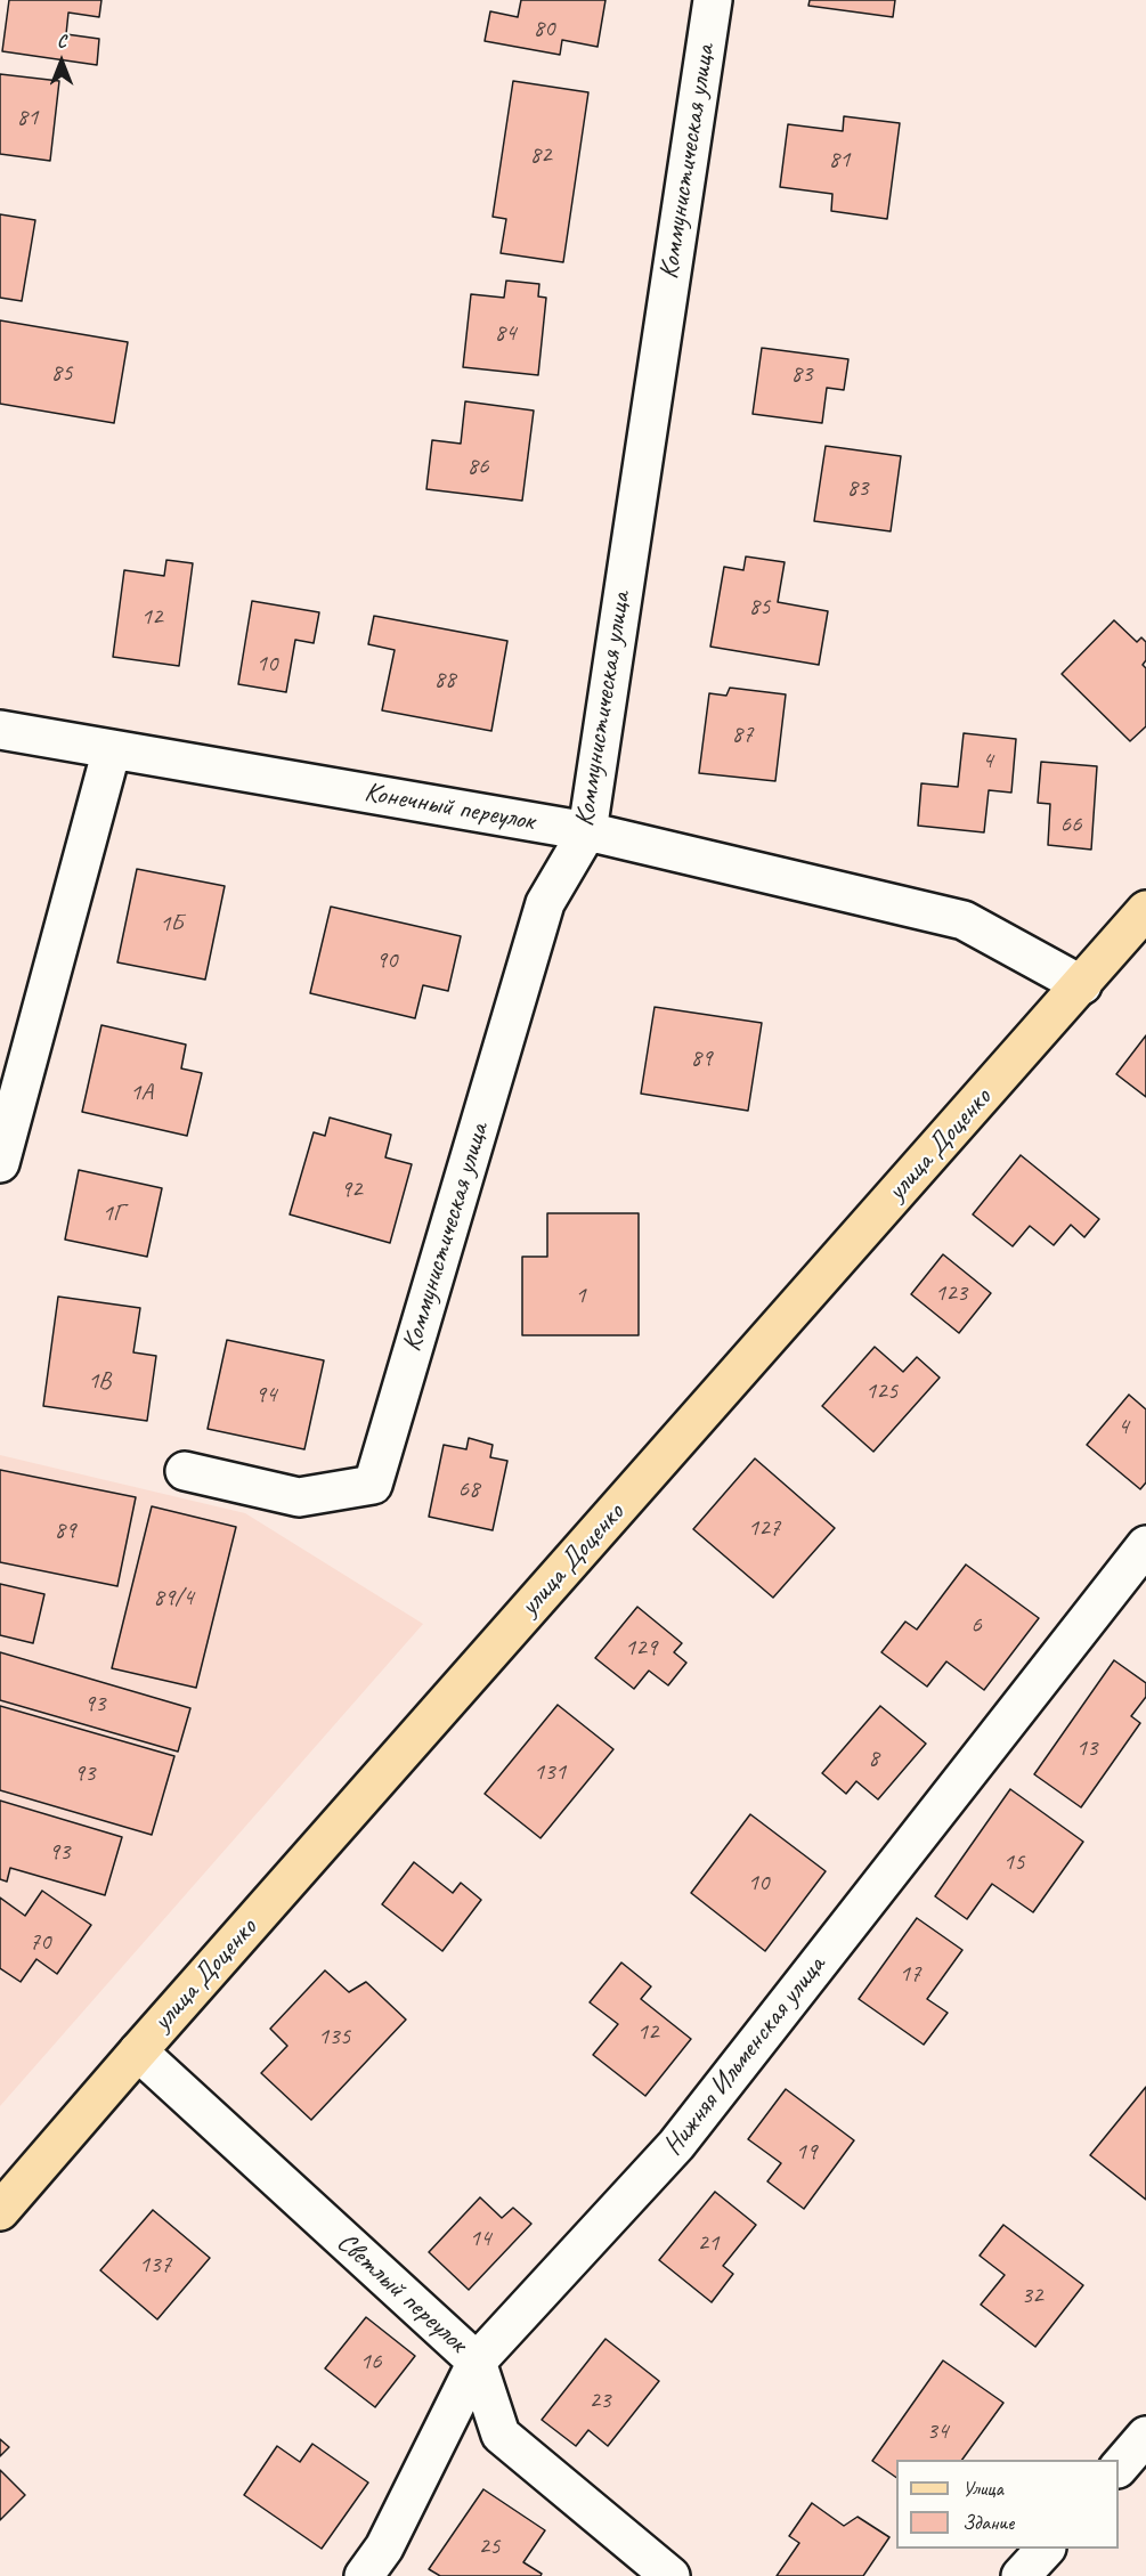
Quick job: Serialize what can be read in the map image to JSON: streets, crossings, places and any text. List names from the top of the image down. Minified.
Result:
{"streets":{"main road":["улица Доценко"],"street":["Коммунистическая улица","Конечный переулок","Нижняя Ильменская улица","Светлый переулок"]},"crossings":[["Коммунистическая улица","Конечный переулок"],["Конечный переулок","улица Доценко"],["улица Доценко","Светлый переулок"],["Нижняя Ильменская улица","Светлый переулок"]],"house_numbers":["80","81","82","81","84","85","83","86","83","85","12","10","88","87","4","66","1Б","90","89","1А","92","1Г","123","1","1В","125","94","4","68","127","89","89/4","6","129","93","13","8","131","93","93","15","10","70","17","12","135","19","14","21","137","32","16","23","34","25"],"legend":["Улица","Здание"],"north":"top"}
